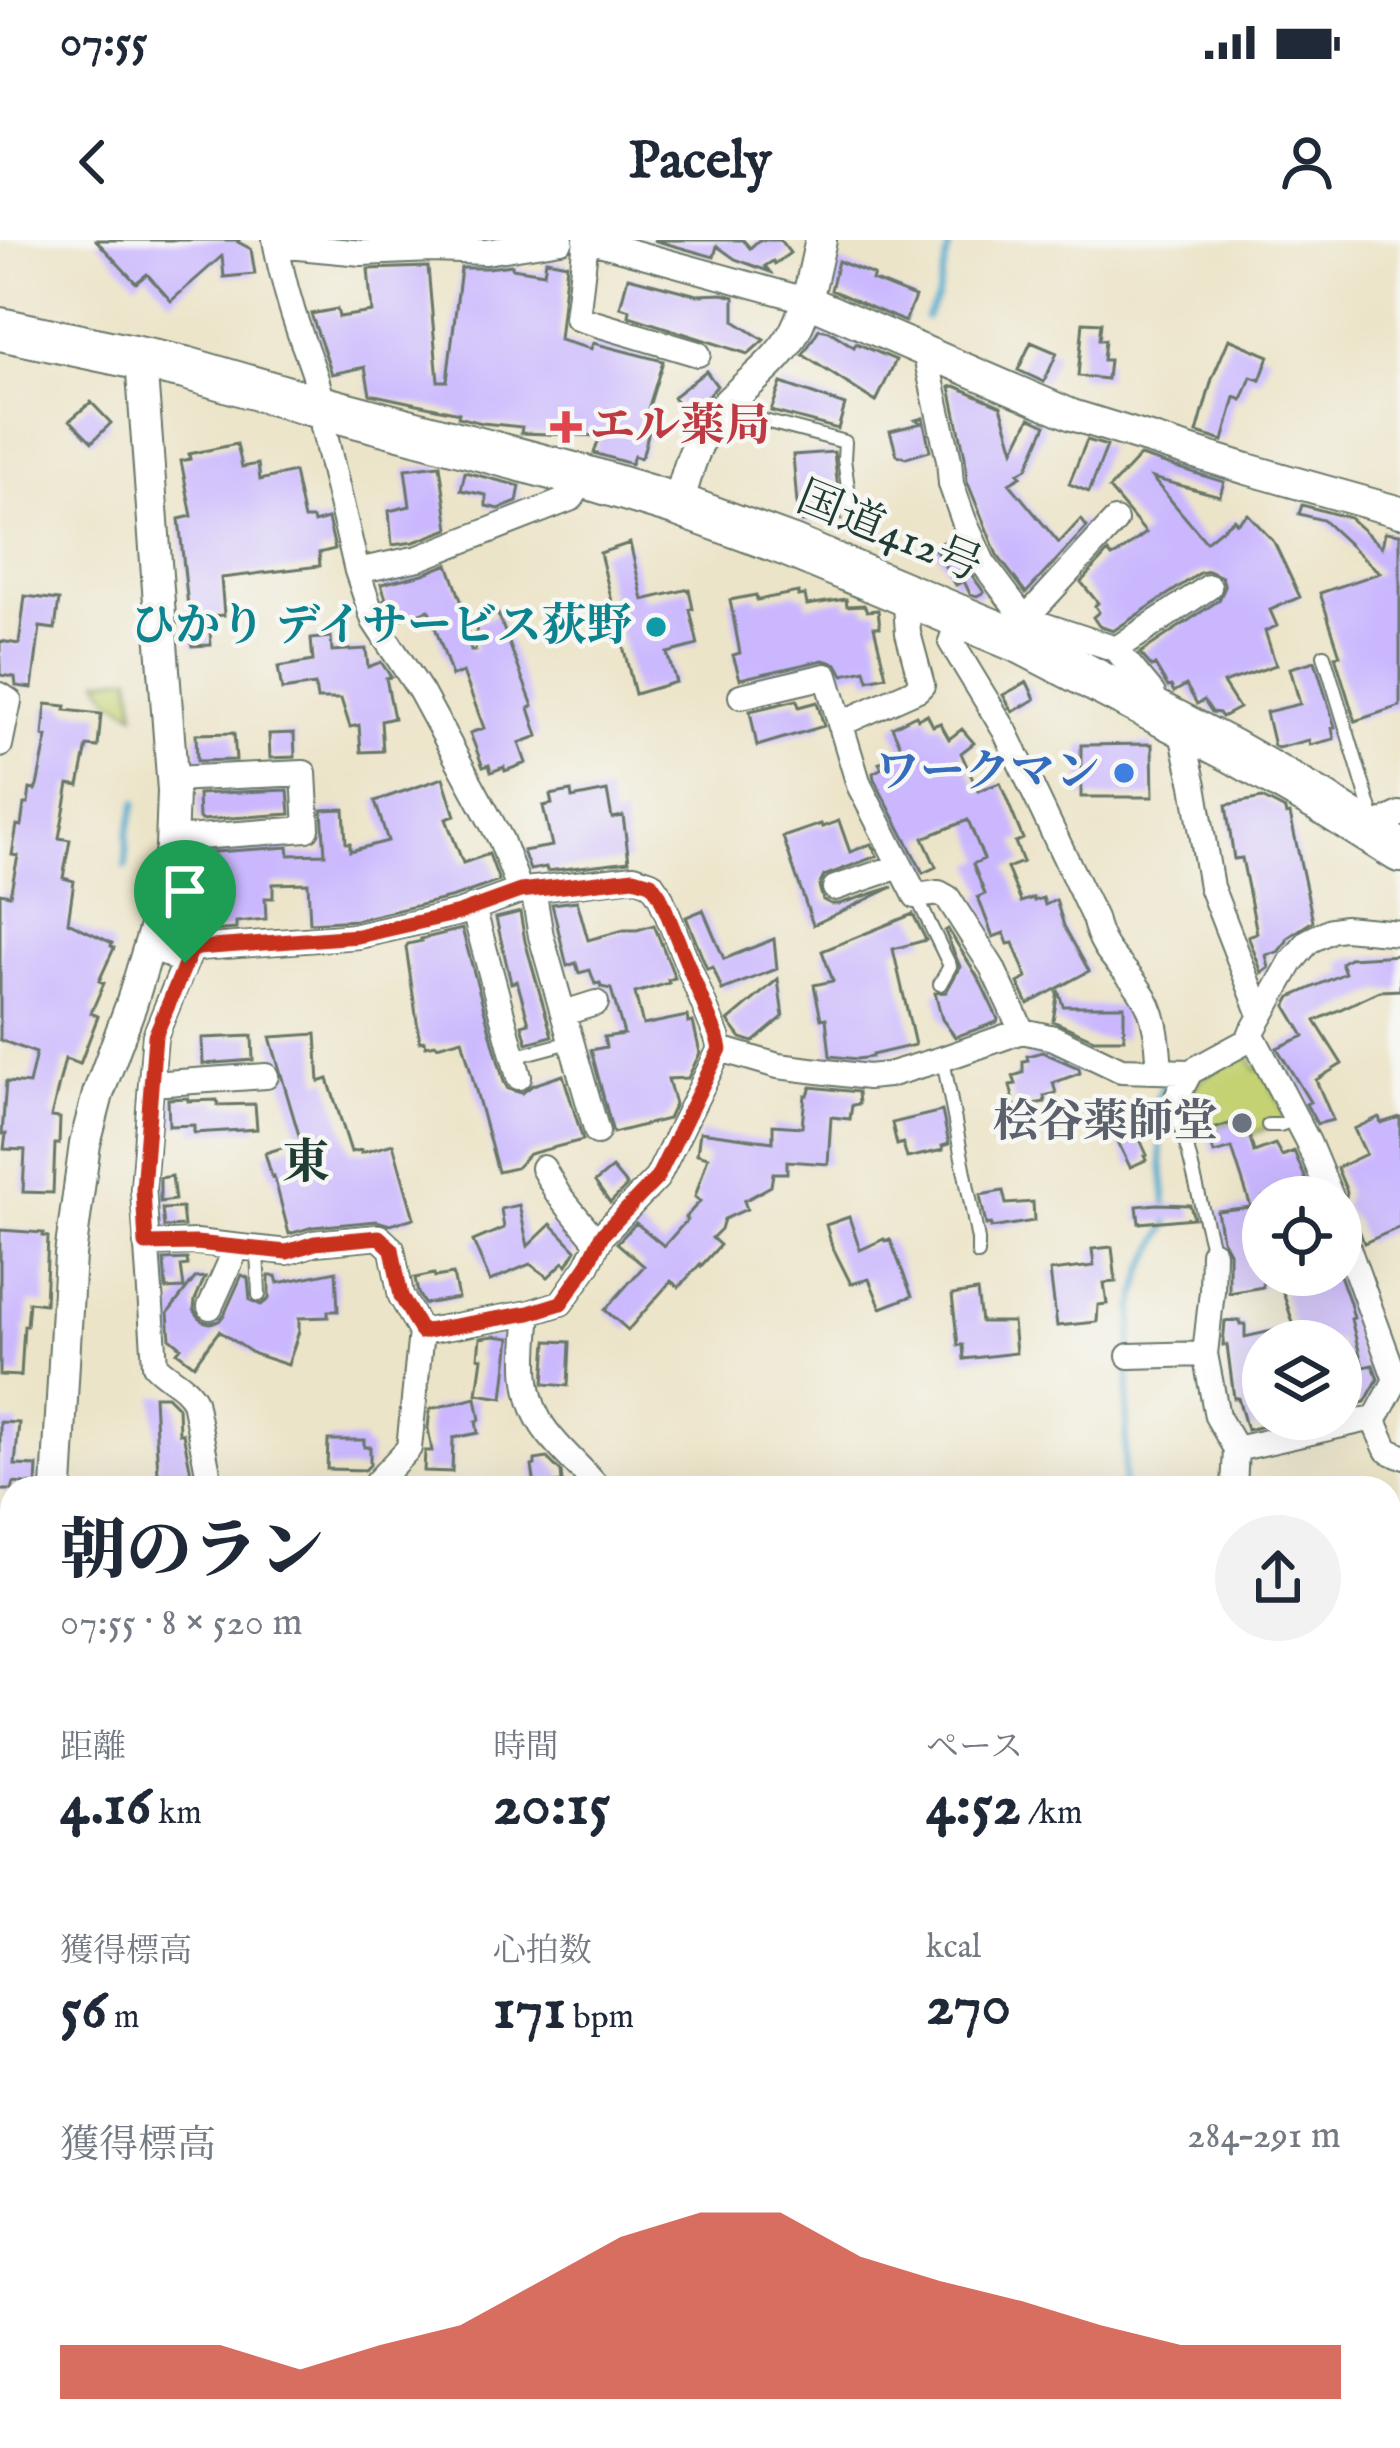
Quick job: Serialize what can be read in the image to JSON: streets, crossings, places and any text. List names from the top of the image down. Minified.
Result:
{"streets":{"highway":["国道412号"]},"districts":["東"],"places":{"health":["エル薬局"],"other":["ひかり デイサービス荻野","ワークマン","桧谷薬師堂"]},"page":{"status":"07:55","header":"Pacely","heading":["朝のラン","07:55 · 8 × 520 m"],"stats":[["距離","4.16 km"],["時間","20:15"],["ペース","4:52 /km"],["獲得標高","56 m"],["心拍数","171 bpm"],["kcal","270"]],"chart":["獲得標高","284–291 m"]}}
